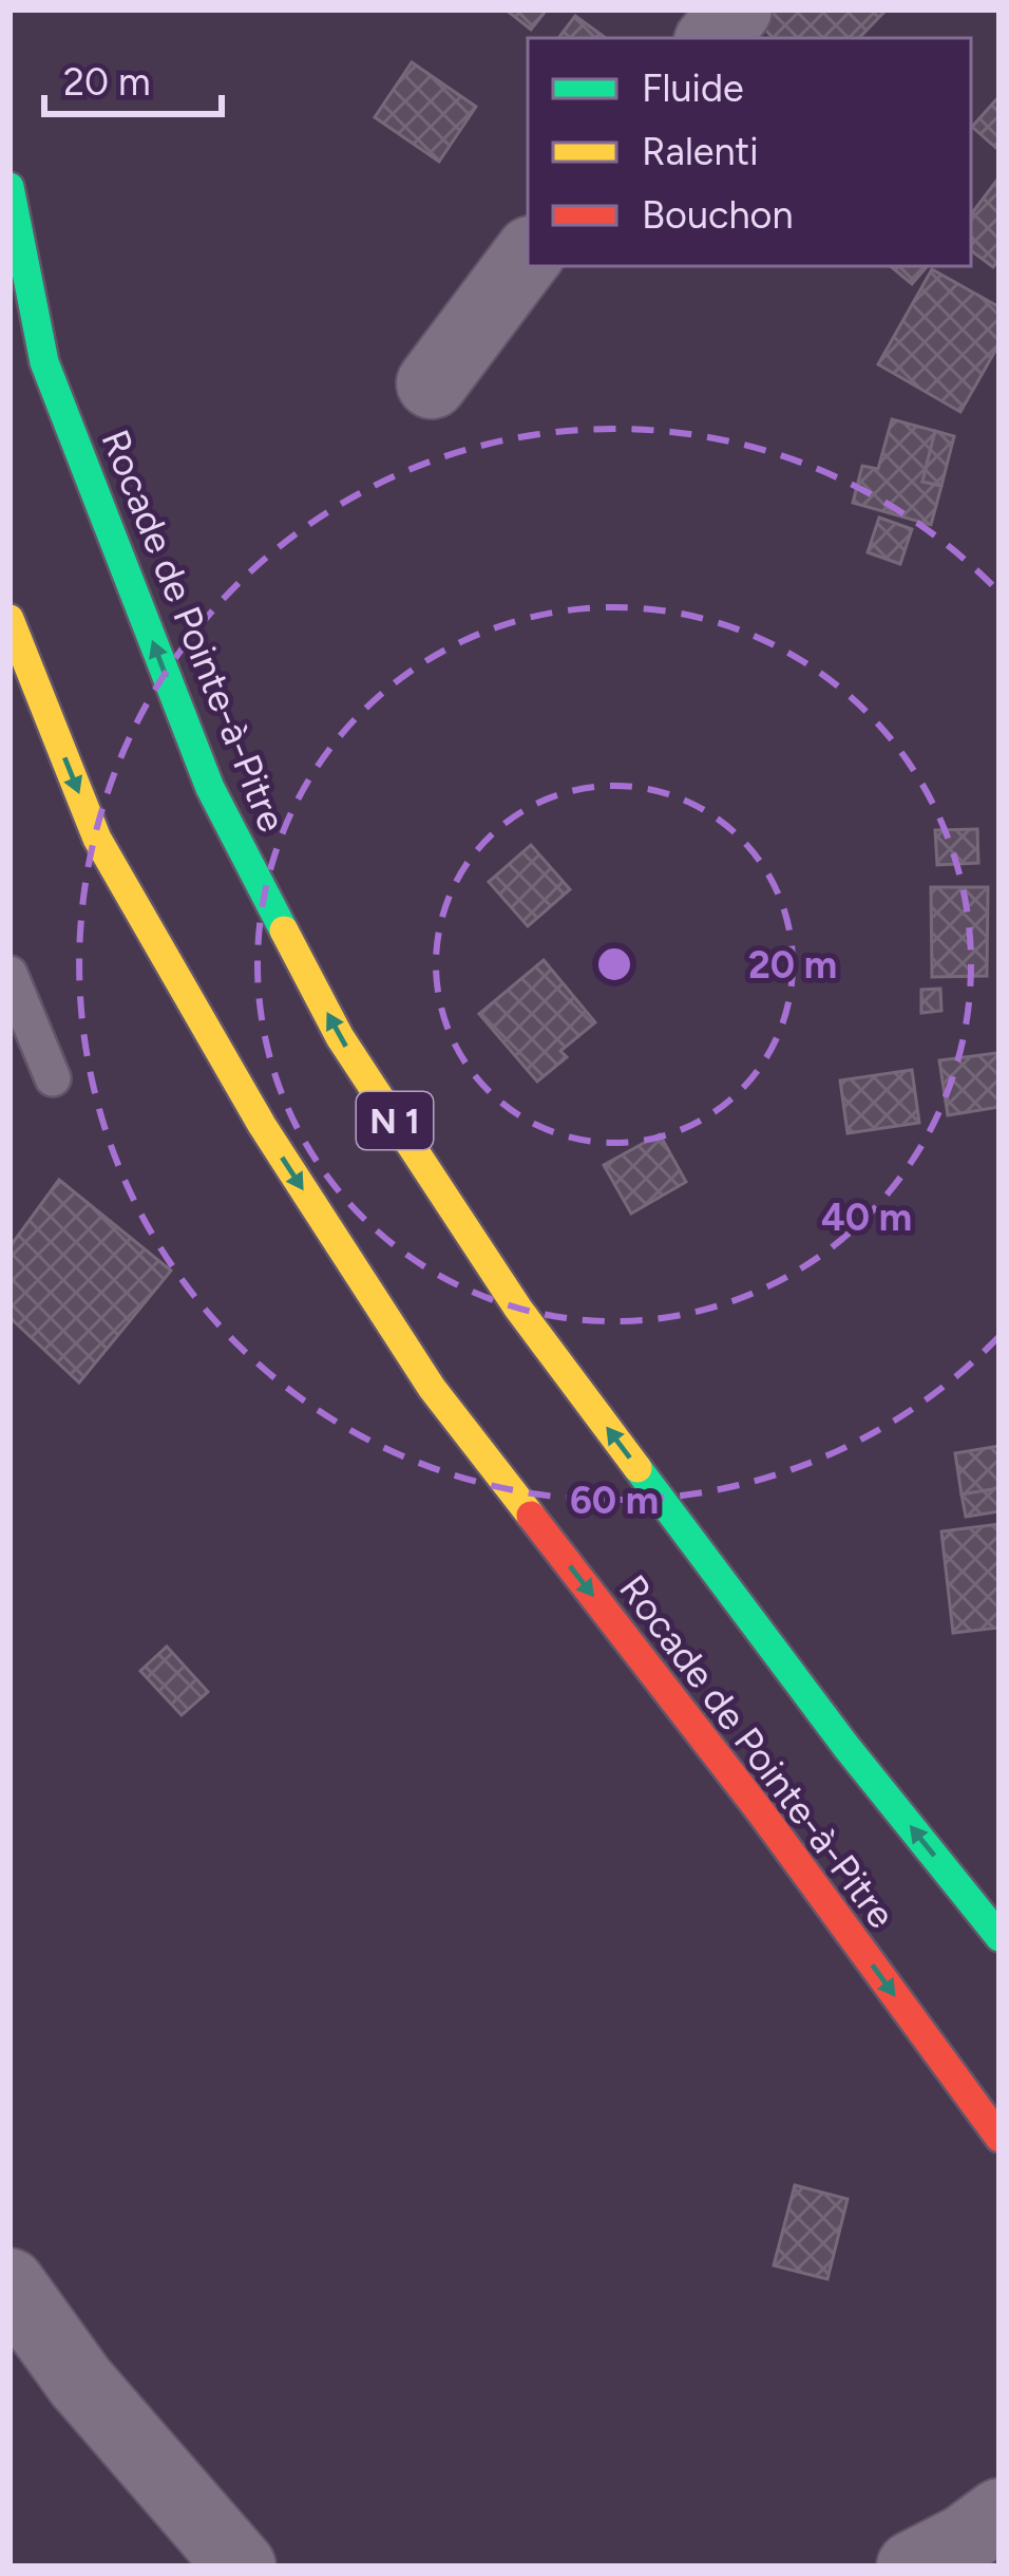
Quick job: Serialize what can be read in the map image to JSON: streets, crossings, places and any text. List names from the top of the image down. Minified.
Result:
{"streets":{"highway":["Rocade de Pointe-à-Pitre","N 1"]},"legend":["Fluide","Ralenti","Bouchon"],"scale_bar":"20 m","rings":["20 m","40 m","60 m"]}
